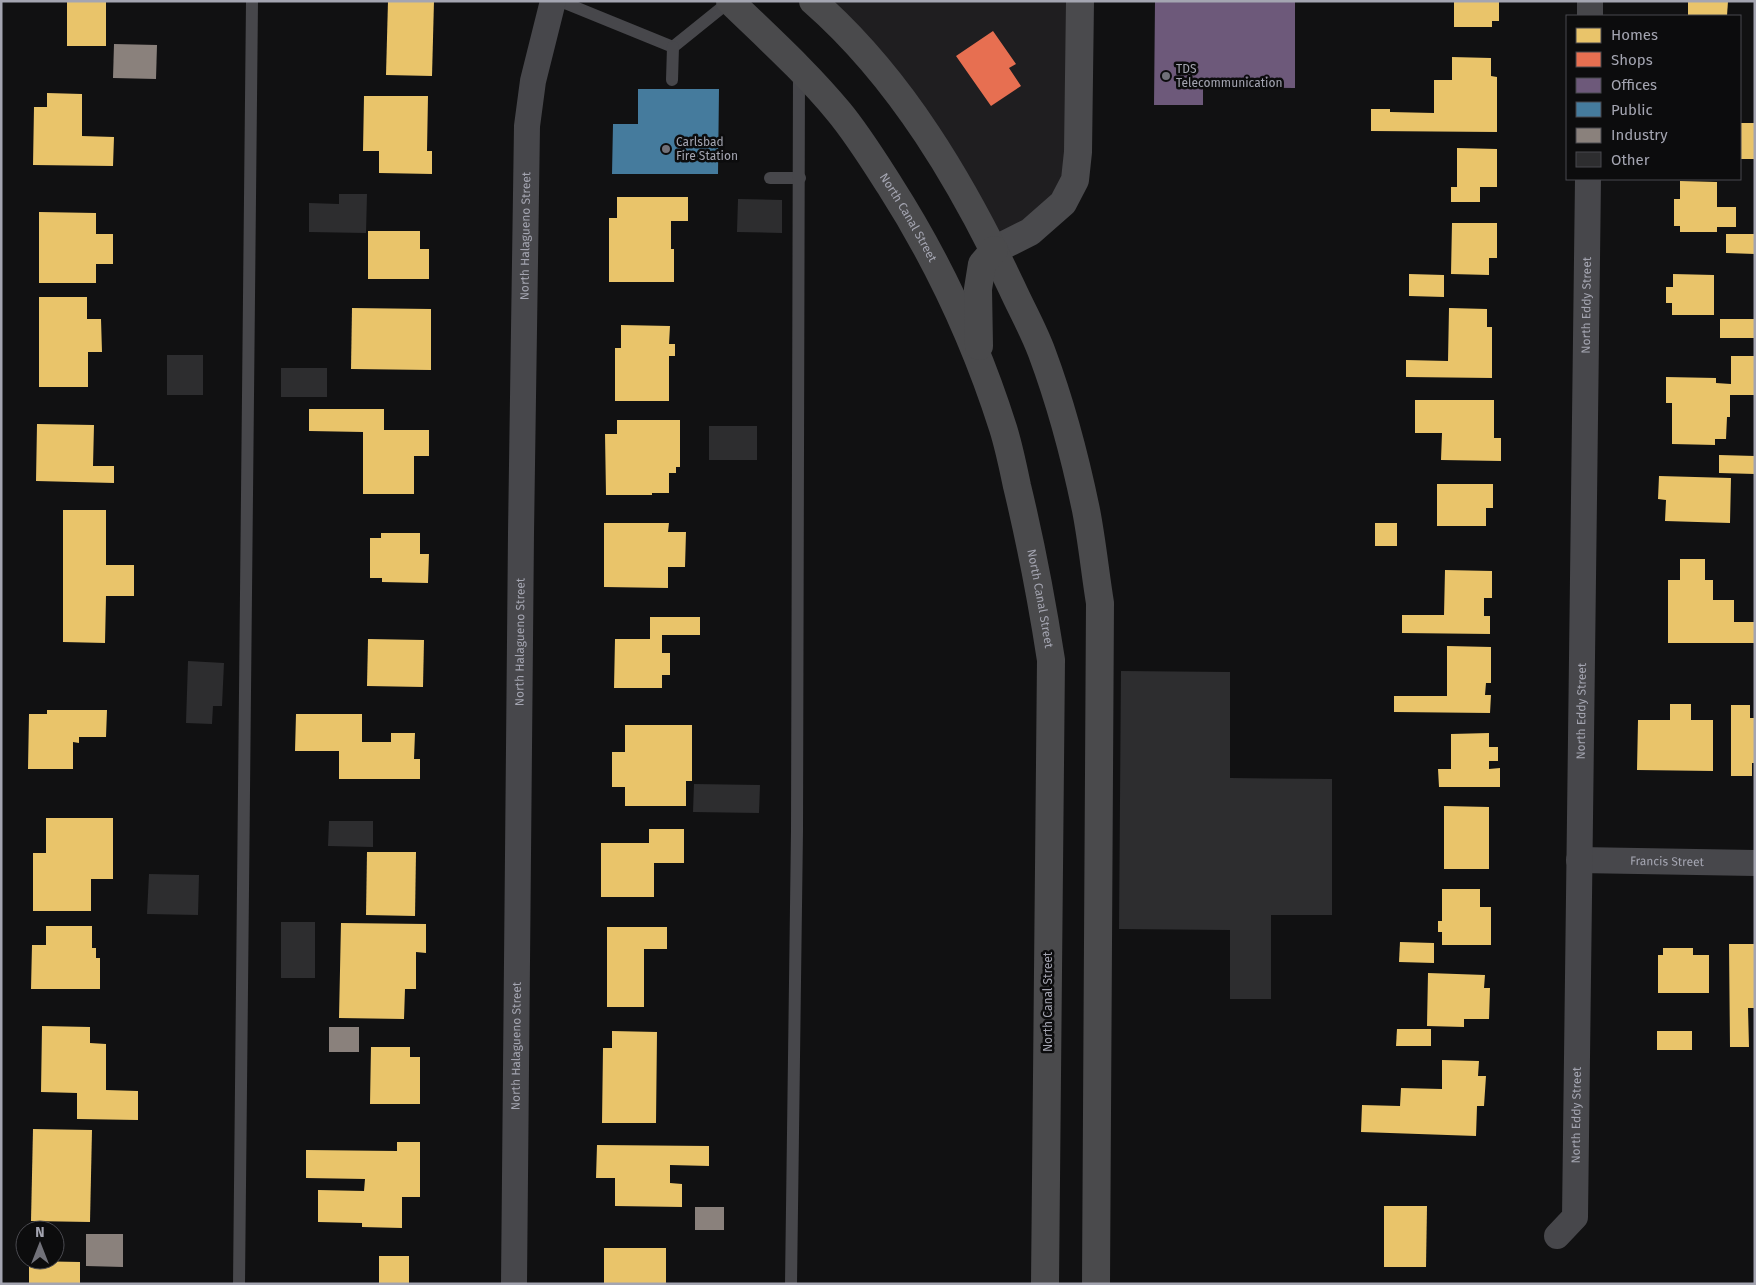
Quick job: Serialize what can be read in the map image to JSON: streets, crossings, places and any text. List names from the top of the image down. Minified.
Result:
{"streets":{"highway":["North Canal Street"],"street":["North Halagueno Street","North Eddy Street","Francis Street"]},"crossings":[["North Eddy Street","Francis Street"]],"places":["TDS Telecommunication","Carlsbad Fire Station"],"legend":["Homes","Shops","Offices","Public","Industry","Other"],"north":"top"}
